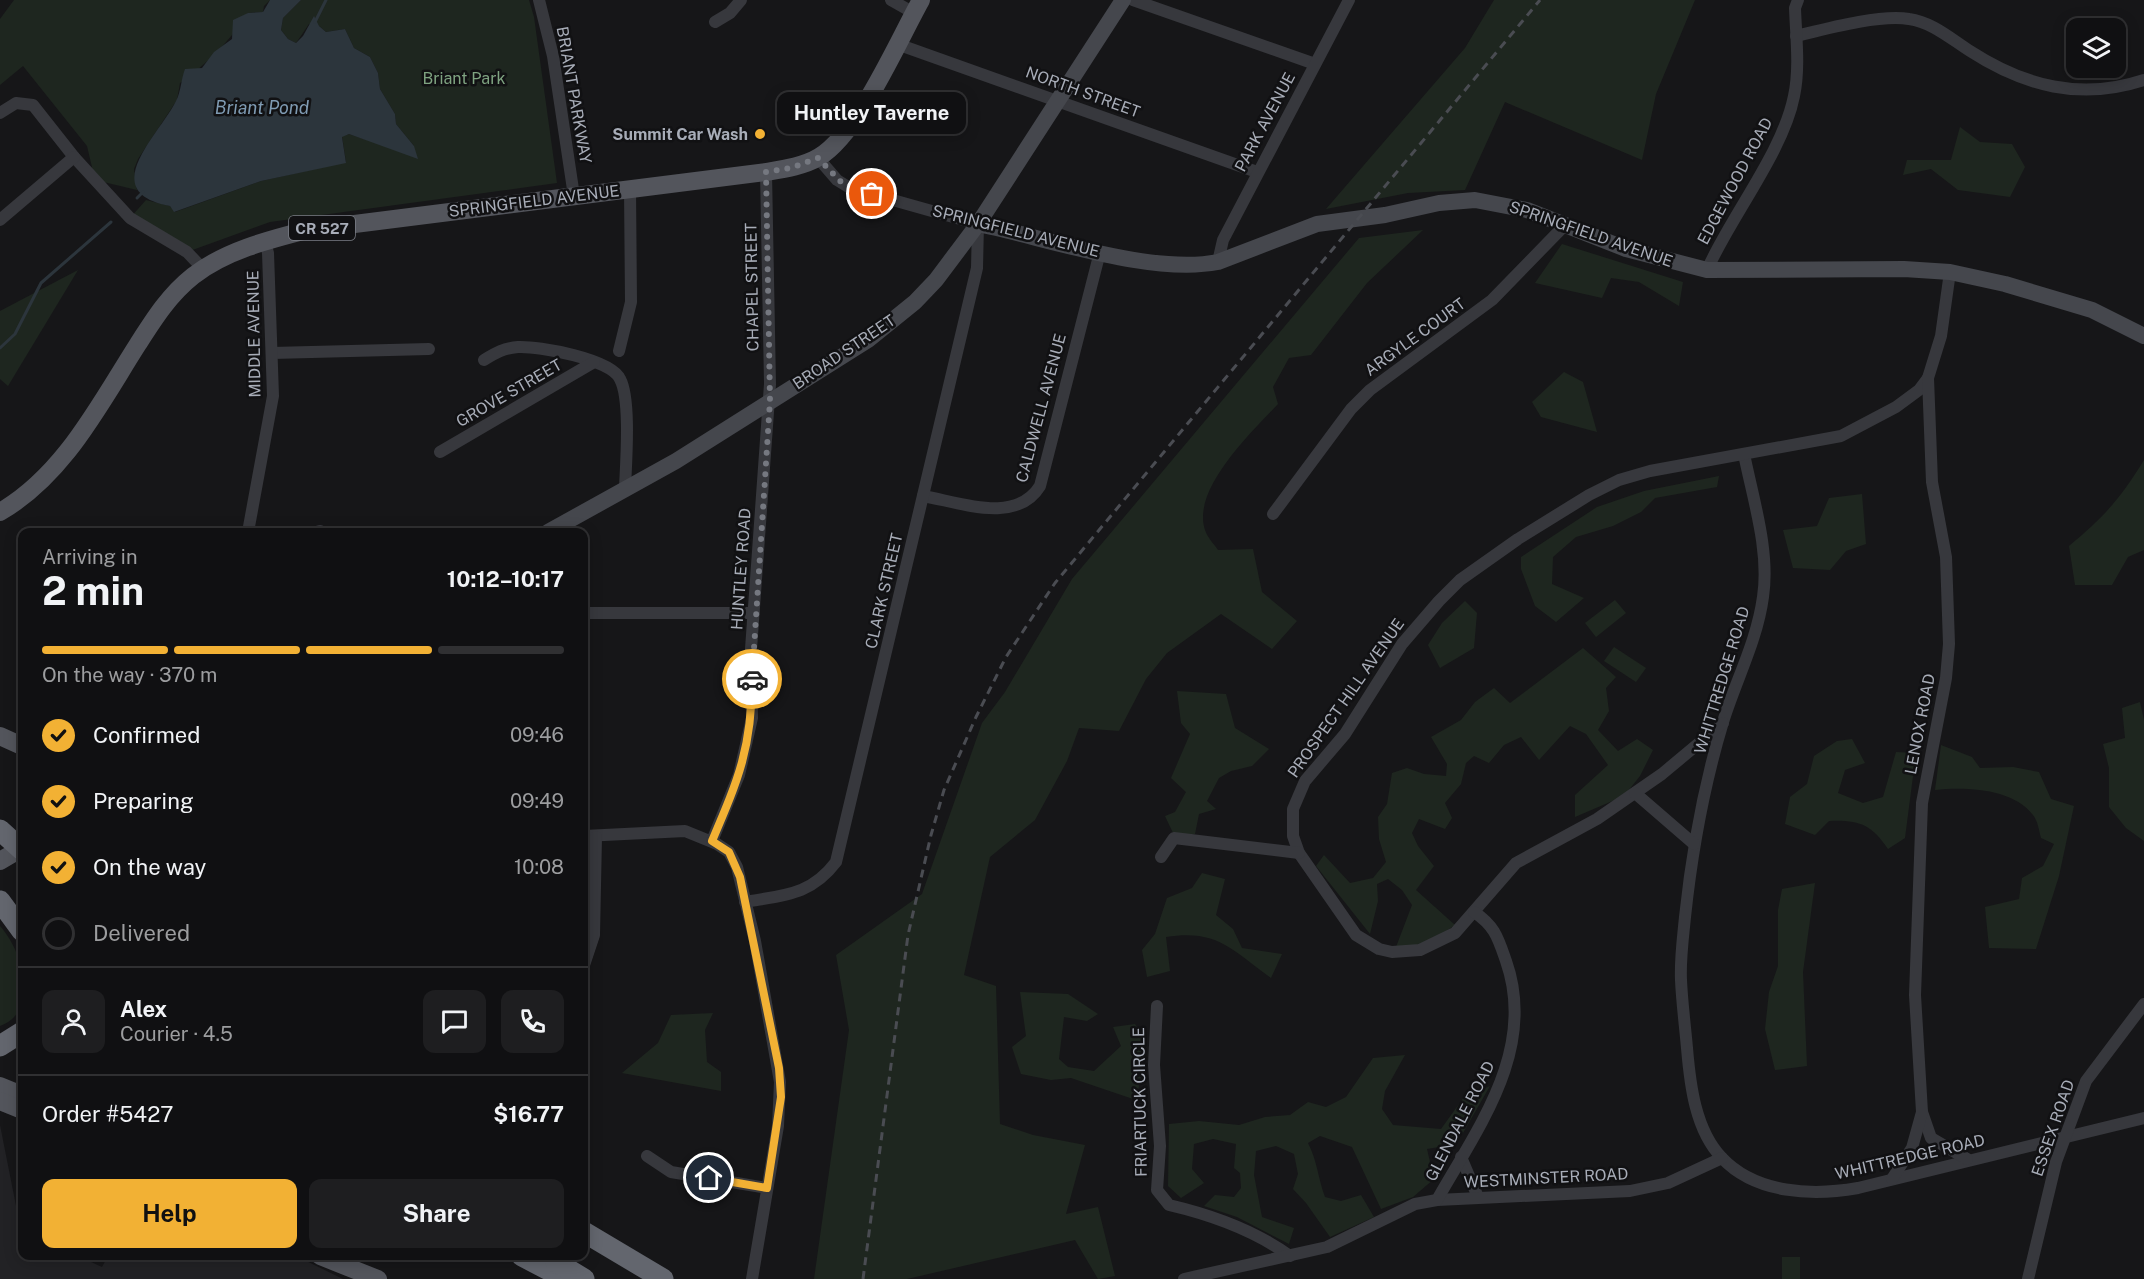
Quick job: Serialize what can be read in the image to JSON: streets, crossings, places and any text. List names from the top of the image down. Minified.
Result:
{"streets":{"main road":["SPRINGFIELD AVENUE","CR 527","BROAD STREET"],"street":["NORTH STREET","BRIANT PARKWAY","PARK AVENUE","EDGEWOOD ROAD","CHAPEL STREET","MIDDLE AVENUE","ARGYLE COURT","GROVE STREET","CALDWELL AVENUE","HUNTLEY ROAD","CLARK STREET","WHITTREDGE ROAD","PROSPECT HILL AVENUE","LENOX ROAD","FRIARTUCK CIRCLE","GLENDALE ROAD","ESSEX ROAD","WESTMINSTER ROAD"]},"crossings":[["NORTH STREET","PARK AVENUE"],["NORTH STREET","CR 527"],["NORTH STREET","BROAD STREET"],["BRIANT PARKWAY","SPRINGFIELD AVENUE"],["PARK AVENUE","SPRINGFIELD AVENUE"],["EDGEWOOD ROAD","SPRINGFIELD AVENUE"],["SPRINGFIELD AVENUE","CR 527"],["SPRINGFIELD AVENUE","CHAPEL STREET"],["SPRINGFIELD AVENUE","MIDDLE AVENUE"],["SPRINGFIELD AVENUE","ARGYLE COURT"],["SPRINGFIELD AVENUE","BROAD STREET"],["SPRINGFIELD AVENUE","CALDWELL AVENUE"],["SPRINGFIELD AVENUE","CLARK STREET"],["SPRINGFIELD AVENUE","LENOX ROAD"],["CHAPEL STREET","BROAD STREET"],["CHAPEL STREET","HUNTLEY ROAD"],["BROAD STREET","HUNTLEY ROAD"],["BROAD STREET","CLARK STREET"],["CALDWELL AVENUE","CLARK STREET"],["WHITTREDGE ROAD","PROSPECT HILL AVENUE"],["WHITTREDGE ROAD","LENOX ROAD"],["WHITTREDGE ROAD","ESSEX ROAD"],["WHITTREDGE ROAD","WESTMINSTER ROAD"],["PROSPECT HILL AVENUE","LENOX ROAD"],["PROSPECT HILL AVENUE","GLENDALE ROAD"],["FRIARTUCK CIRCLE","GLENDALE ROAD"],["GLENDALE ROAD","WESTMINSTER ROAD"]],"water":["Briant Pond"],"parks":["Briant Park"],"places":["Summit Car Wash","Huntley Taverne"],"page":{"bubble":"Huntley Taverne","heading":["2 min","Arriving in","10:12–10:17"],"panel":["Alex","Courier · 4.5","Order #5427","$16.77"],"bar":"On the way · 370 m","list":[["Confirmed","09:46"],["Preparing","09:49"],["On the way","10:08"],"Delivered"],"buttons":["Help","Share"]}}
